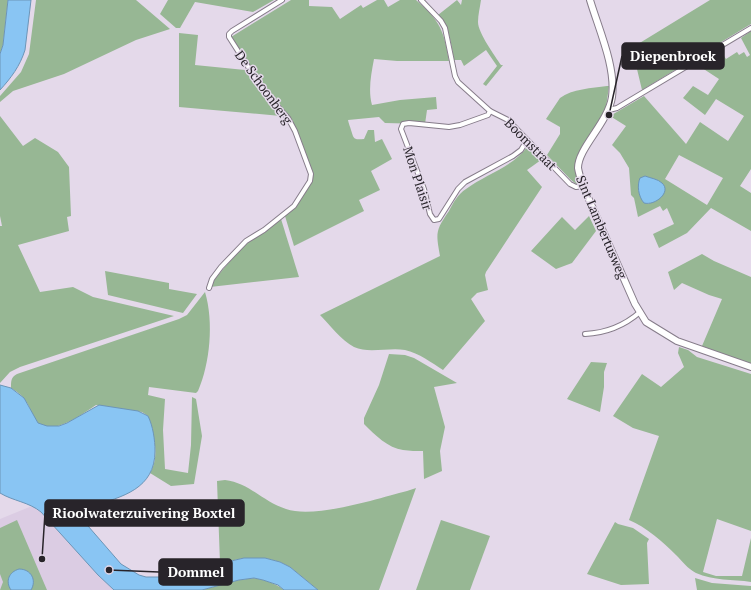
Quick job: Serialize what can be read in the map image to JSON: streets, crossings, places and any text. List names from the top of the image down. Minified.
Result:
{"streets":{"street":["De Schoonberg","Boomstraat","Mon Plaisir","Sint Lambertusweg"]},"crossings":[["Boomstraat","Mon Plaisir"],["Boomstraat","Sint Lambertusweg"]],"places":["Diepenbroek","Rioolwaterzuivering Boxtel","Dommel"]}
